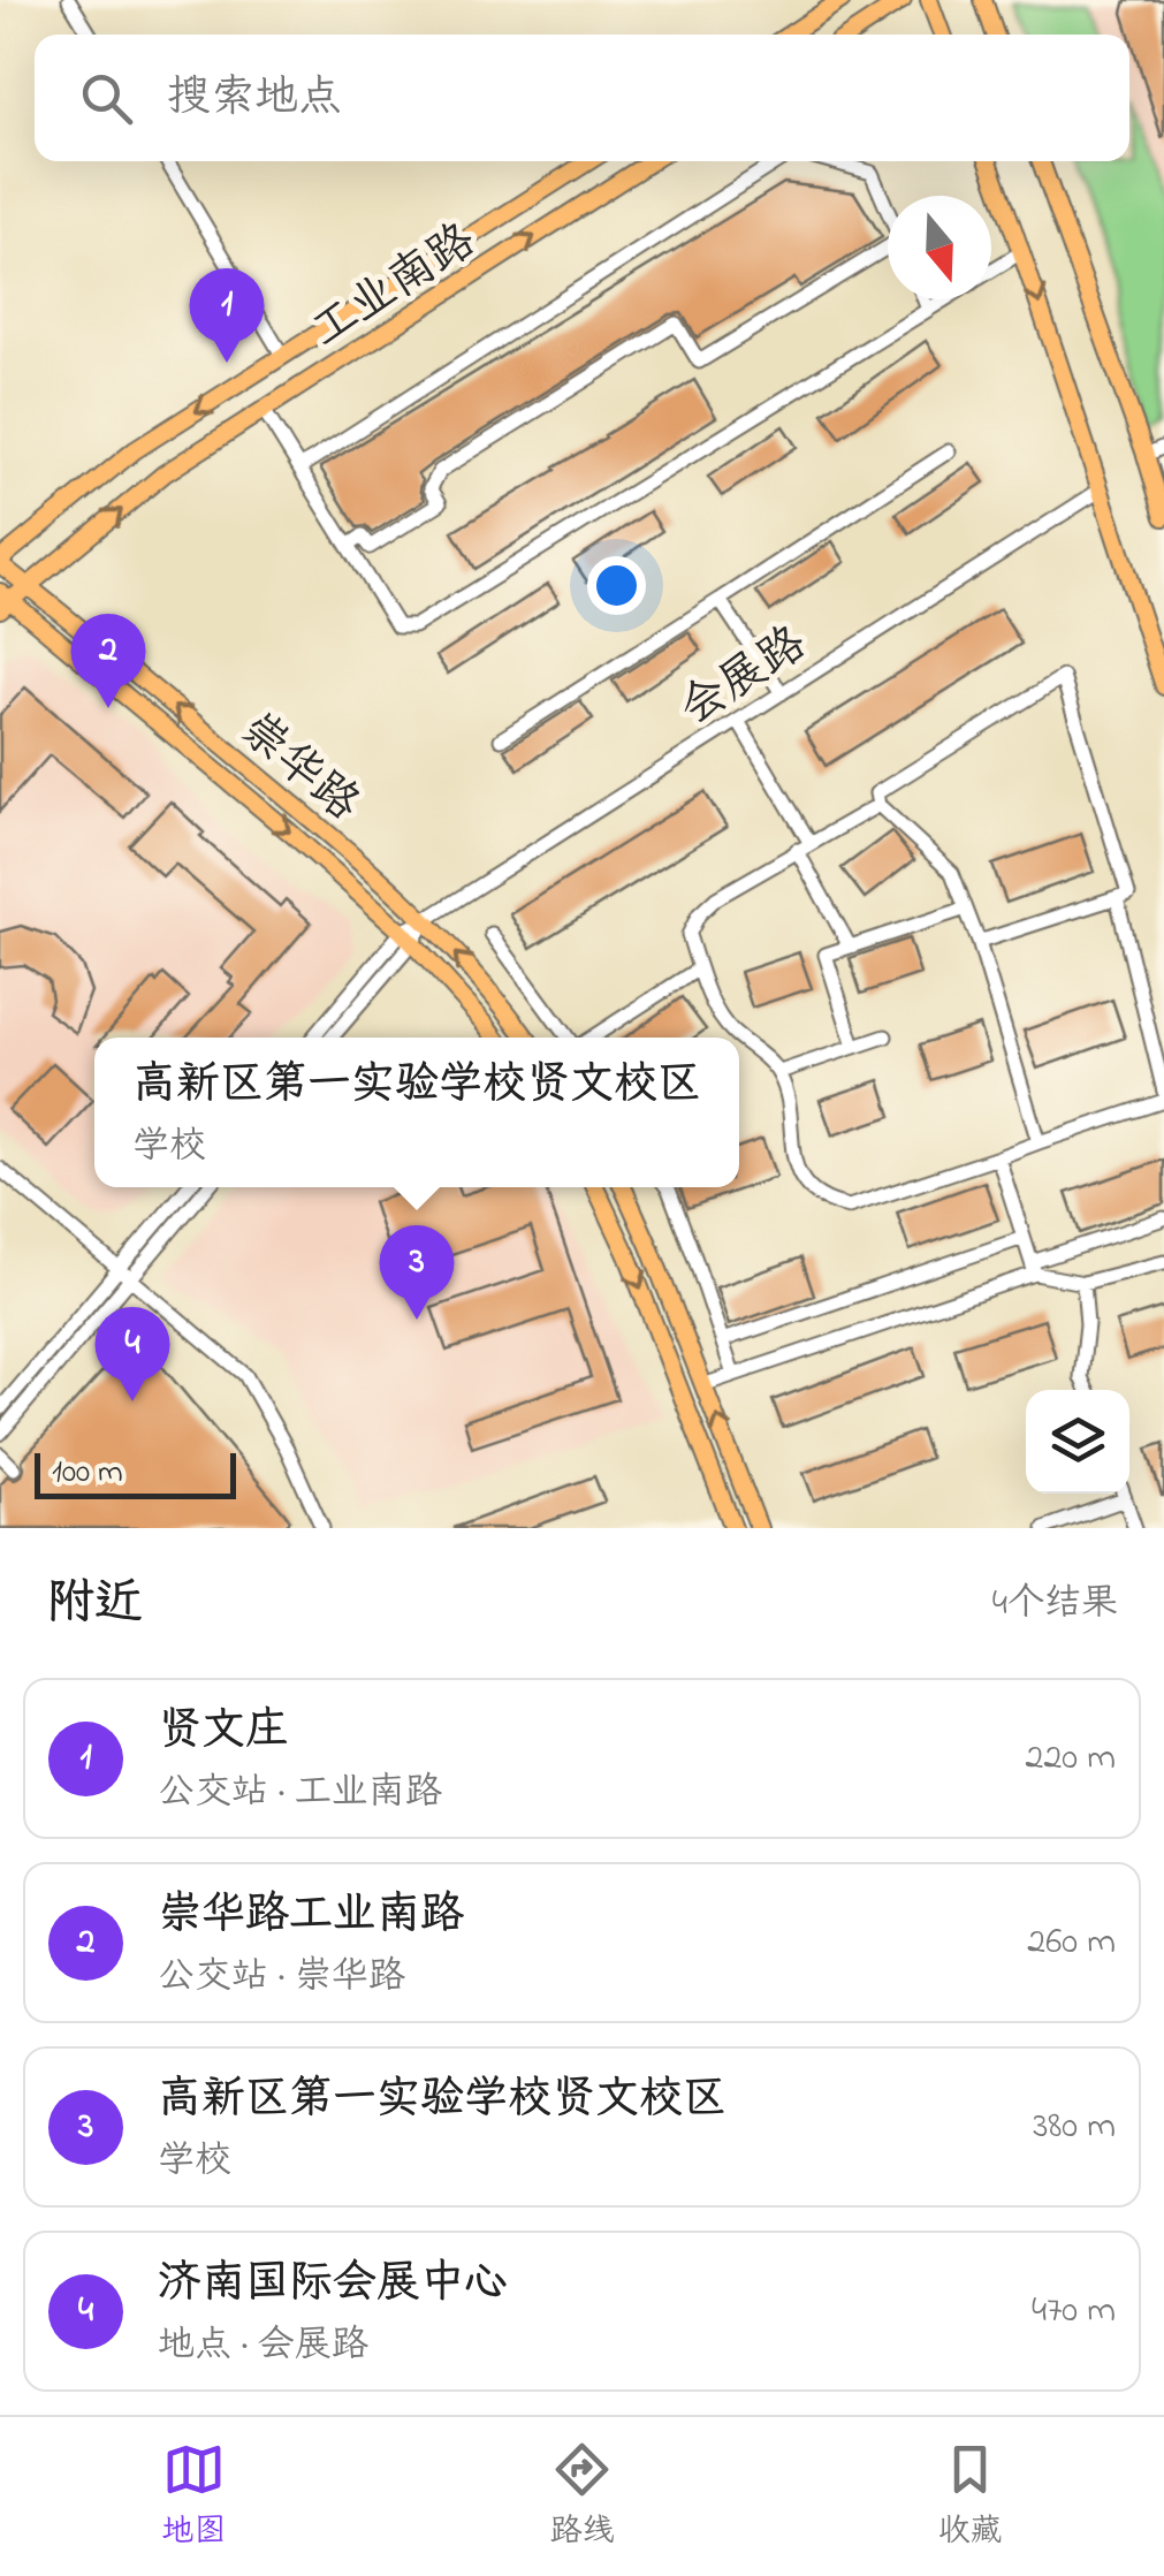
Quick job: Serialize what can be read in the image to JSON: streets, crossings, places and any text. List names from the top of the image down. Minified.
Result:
{"streets":{"main road":["工业南路","崇华路"],"street":["会展路"]},"crossings":[["工业南路","崇华路"],["会展路","崇华路"]],"scale_bar":"100 m","north":"bottom","page":{"search":"搜索地点","pins":["1","2","3","4"],"popup":["高新区第一实验学校贤文校区","学校"],"scale":"100 m","heading":["附近","4个结果"],"list":[{"mark":"1","name":"贤文庄","note":"公交站 · 工业南路","value":"220 m"},{"mark":"2","name":"崇华路工业南路","note":"公交站 · 崇华路","value":"260 m"},{"mark":"3","name":"高新区第一实验学校贤文校区","note":"学校","value":"380 m"},{"mark":"4","name":"济南国际会展中心","note":"地点 · 会展路","value":"470 m"}],"nav":["地图","路线","收藏"]}}
